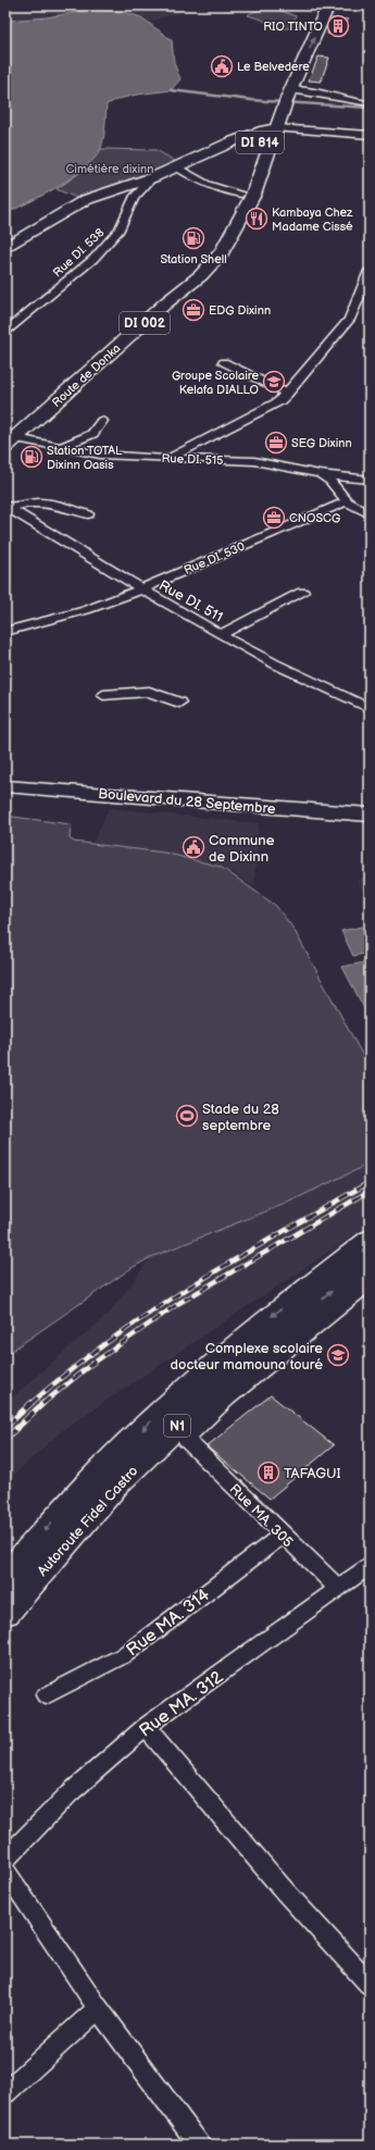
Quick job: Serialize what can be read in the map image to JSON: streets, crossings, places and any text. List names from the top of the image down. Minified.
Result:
{"streets":{"main road":["DI 814","DI 002","Route de Donka","Boulevard du 28 Septembre","N1","Autoroute Fidel Castro"],"street":["Rue DI. 538","Rue DI. 515","Rue DI. 530","Rue DI. 511","Rue MA. 305","Rue MA. 314","Rue MA. 312"]},"crossings":[["DI 814","Route de Donka"],["Route de Donka","Rue DI. 515"],["Rue DI. 530","Rue DI. 511"],["Rue MA. 305","Rue MA. 314"],["Rue MA. 305","Rue MA. 312"]],"parks":["Cimétière dixinn"],"places":{"building":["RIO TINTO","TAFAGUI"],"public building":["Le Belvedere","Commune de Dixinn"],"restaurant":["Kambaya Chez Madame Cissé"],"fuel station":["Station Shell","Station TOTAL Dixinn Oasis"],"office":["EDG Dixinn","SEG Dixinn","CNOSCG"],"school or university":["Groupe Scolaire Kelafa DIALLO","Complexe scolaire docteur mamouna touré"],"sports":["Stade du 28 septembre"]}}
